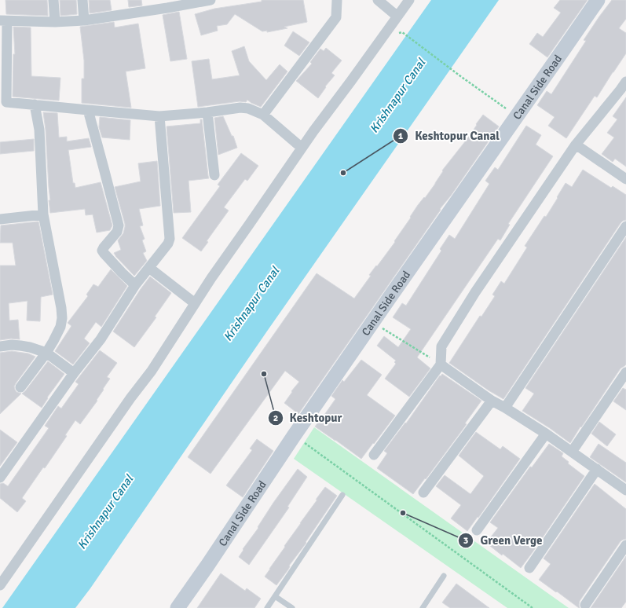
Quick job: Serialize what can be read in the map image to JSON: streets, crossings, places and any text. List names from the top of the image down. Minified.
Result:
{"streets":{"street":["Canal Side Road"]},"water":["Krishnapur Canal"],"places":["Keshtopur Canal","Keshtopur","Green Verge"]}
